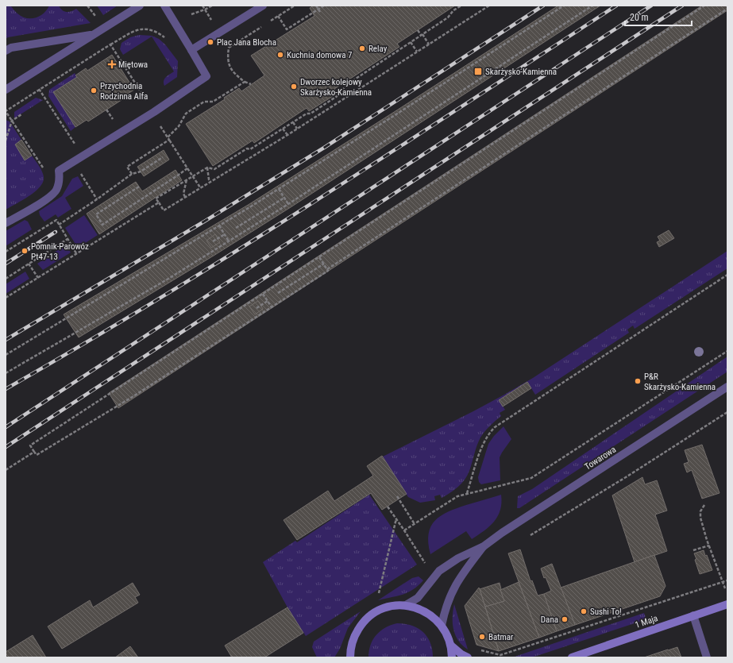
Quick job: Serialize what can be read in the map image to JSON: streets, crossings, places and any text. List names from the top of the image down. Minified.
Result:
{"streets":{"street":["Towarowa","1 Maja"]},"places":{"other":["Plac Jana Blocha","Relay","Kuchnia domowa 7","Dworzec kolejowy Skarżysko-Kamienna","Przychodnia Rodzinna Alfa","Pomnik-Parowóz Pt47-13","P&R Skarżysko-Kamienna","Sushi To!","Dana","Batmar"],"health":["Miętowa"],"transit":["Skarżysko-Kamienna"]},"scale_bar":"20 m"}
